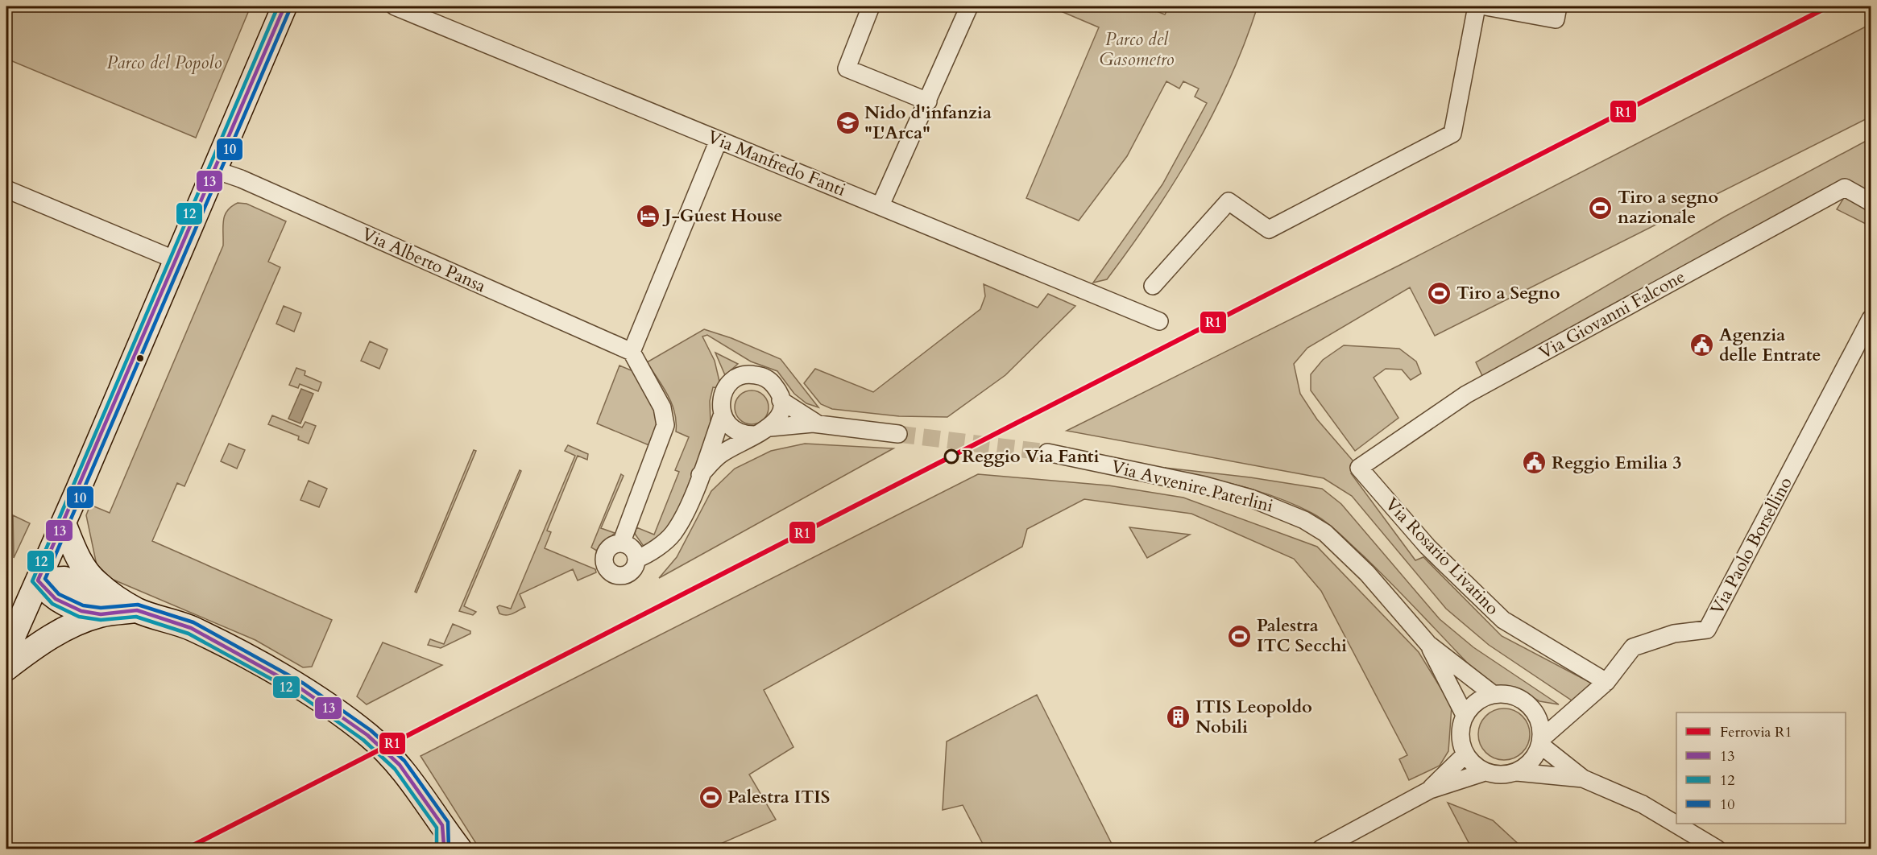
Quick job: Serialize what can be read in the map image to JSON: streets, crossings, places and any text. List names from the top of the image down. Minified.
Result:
{"streets":{"street":["Via Manfredo Fanti","Via Alberto Pansa","Via Giovanni Falcone","Via Avvenire Paterlini","Via Paolo Borsellino","Via Rosario Livatino"]},"crossings":[["Via Giovanni Falcone","Via Rosario Livatino"],["Via Avvenire Paterlini","Via Paolo Borsellino"],["Via Paolo Borsellino","Via Rosario Livatino"]],"parks":["Parco del Gasometro","Parco del Popolo"],"places":{"school or university":["Nido d'infanzia \"L'Arca\""],"sports":["Tiro a segno nazionale","Tiro a Segno","Palestra ITC Secchi","Palestra ITIS"],"hotel":["J-Guest House"],"public building":["Agenzia delle Entrate","Reggio Emilia 3"],"other":["Reggio Via Fanti"],"building":["ITIS Leopoldo Nobili"]},"lines":["rail line R1","transit line 13","transit line 12","transit line 10"],"legend":["Ferrovia R1","13","12","10"]}
